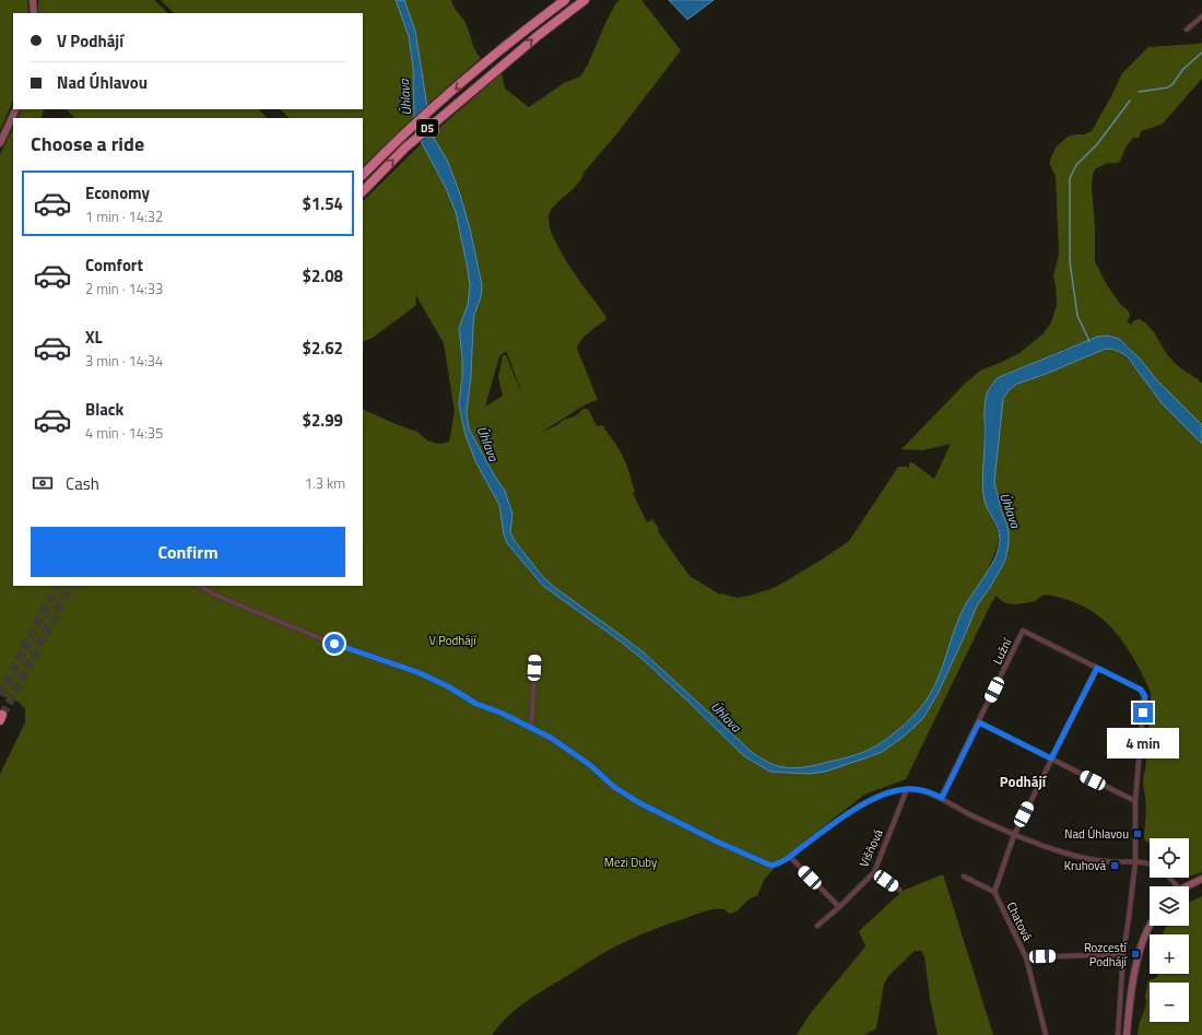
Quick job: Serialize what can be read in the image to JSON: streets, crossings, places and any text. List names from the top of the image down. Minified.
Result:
{"streets":{"highway":["D5"],"street":["Lužní","Višňová","Chatová"]},"districts":["Podhájí"],"water":["Úhlava"],"parks":["V Podhájí","Mezi Duby"],"places":{"transit":["Nad Úhlavou","Kruhová","Rozcestí Podhájí"]},"page":{"banner":["V Podhájí","Nad Úhlavou"],"heading":"Choose a ride","list":[{"name":"Economy","note":"1 min · 14:32","value":"$1.54"},{"name":"Comfort","note":"2 min · 14:33","value":"$2.08"},{"name":"XL","note":"3 min · 14:34","value":"$2.62"},{"name":"Black","note":"4 min · 14:35","value":"$2.99"}],"pay":["Cash","1.3 km"],"buttons":"Confirm","bubble":"4 min","map_buttons":["+","−"]}}
